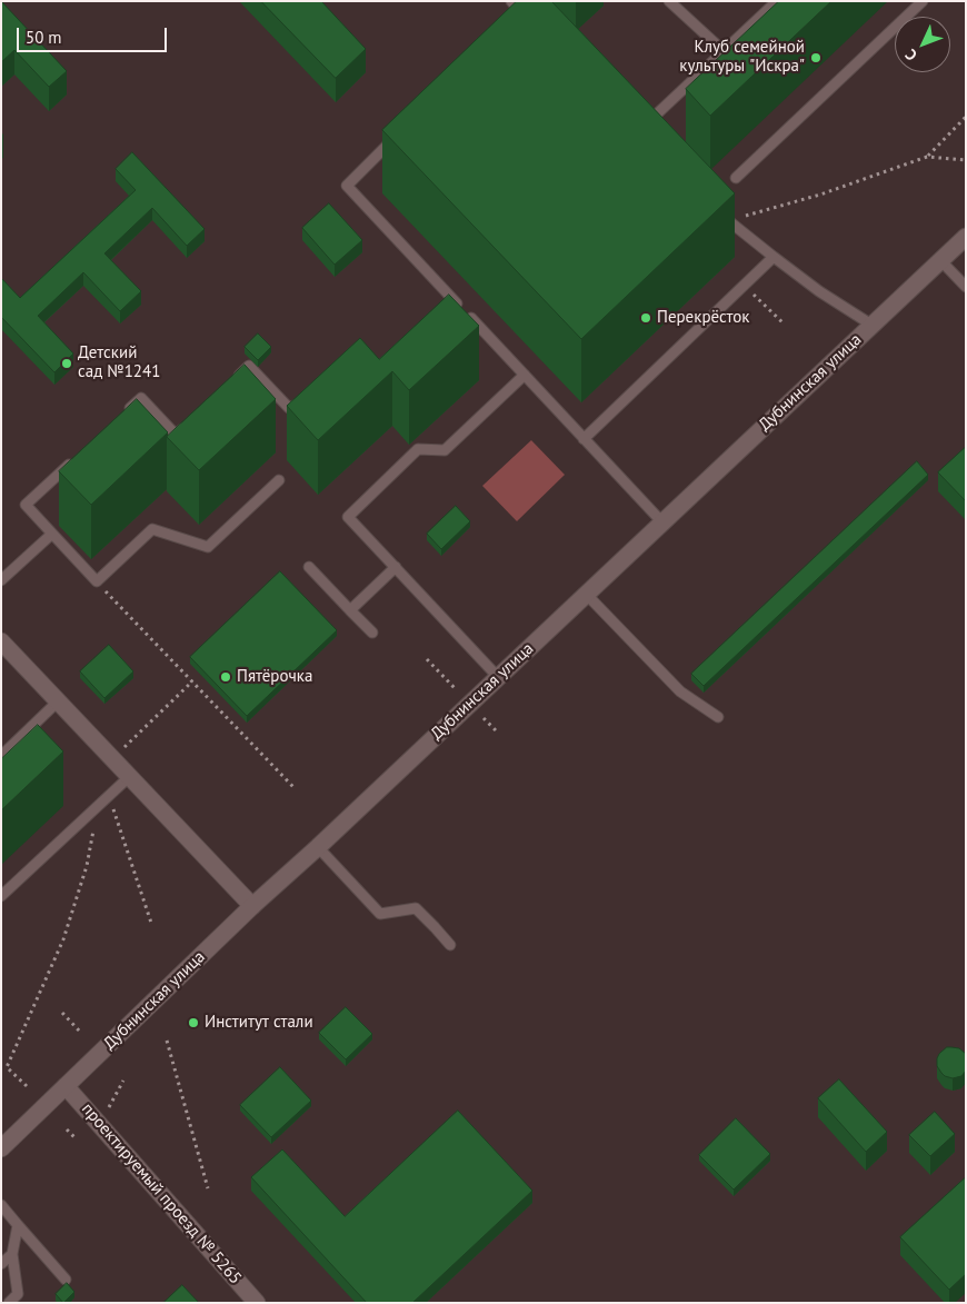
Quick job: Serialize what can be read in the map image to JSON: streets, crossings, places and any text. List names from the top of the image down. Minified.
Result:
{"streets":{"street":["Дубнинская улица","проектируемый проезд № 5265"]},"crossings":[["Дубнинская улица","проектируемый проезд № 5265"]],"places":["Клуб семейной культуры \"Искра\"","Перекрёсток","Детский сад №1241","Пятёрочка","Институт стали"],"scale_bar":"50 m","north":"bottom left"}
